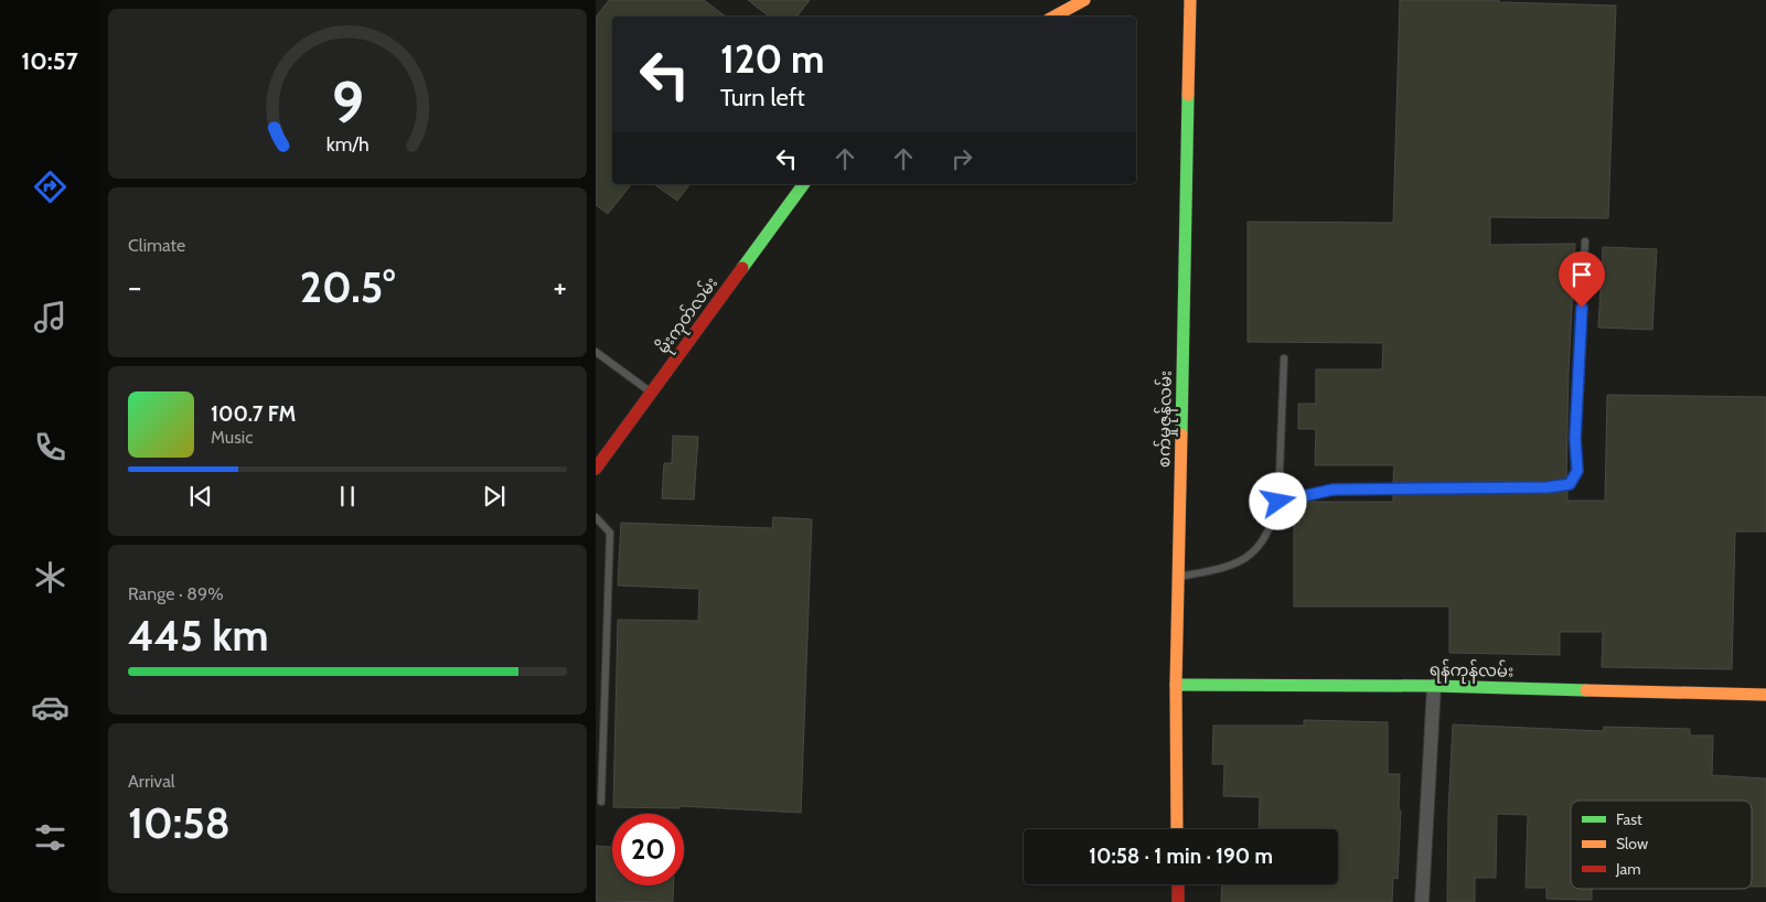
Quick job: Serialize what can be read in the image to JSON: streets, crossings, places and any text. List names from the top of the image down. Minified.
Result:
{"streets":{"street":["မိုးကုတ်လမ်း","စက်မှုဇုန်လမ်း","ရန်ကုန်လမ်း"]},"crossings":[["စက်မှုဇုန်လမ်း","ရန်ကုန်လမ်း"]],"legend":["Fast","Slow","Jam"],"page":{"tabs":"10:57","turn":["120 m","Turn left"],"tile":["Climate",["Range · 89%","445 km"],["Arrival","10:58"]],"heat":["−","20.5°","+"],"song":["100.7 FM","Music"],"limit":"20","trip":"10:58 · 1 min · 190 m","gauge":["9","km/h"]}}
